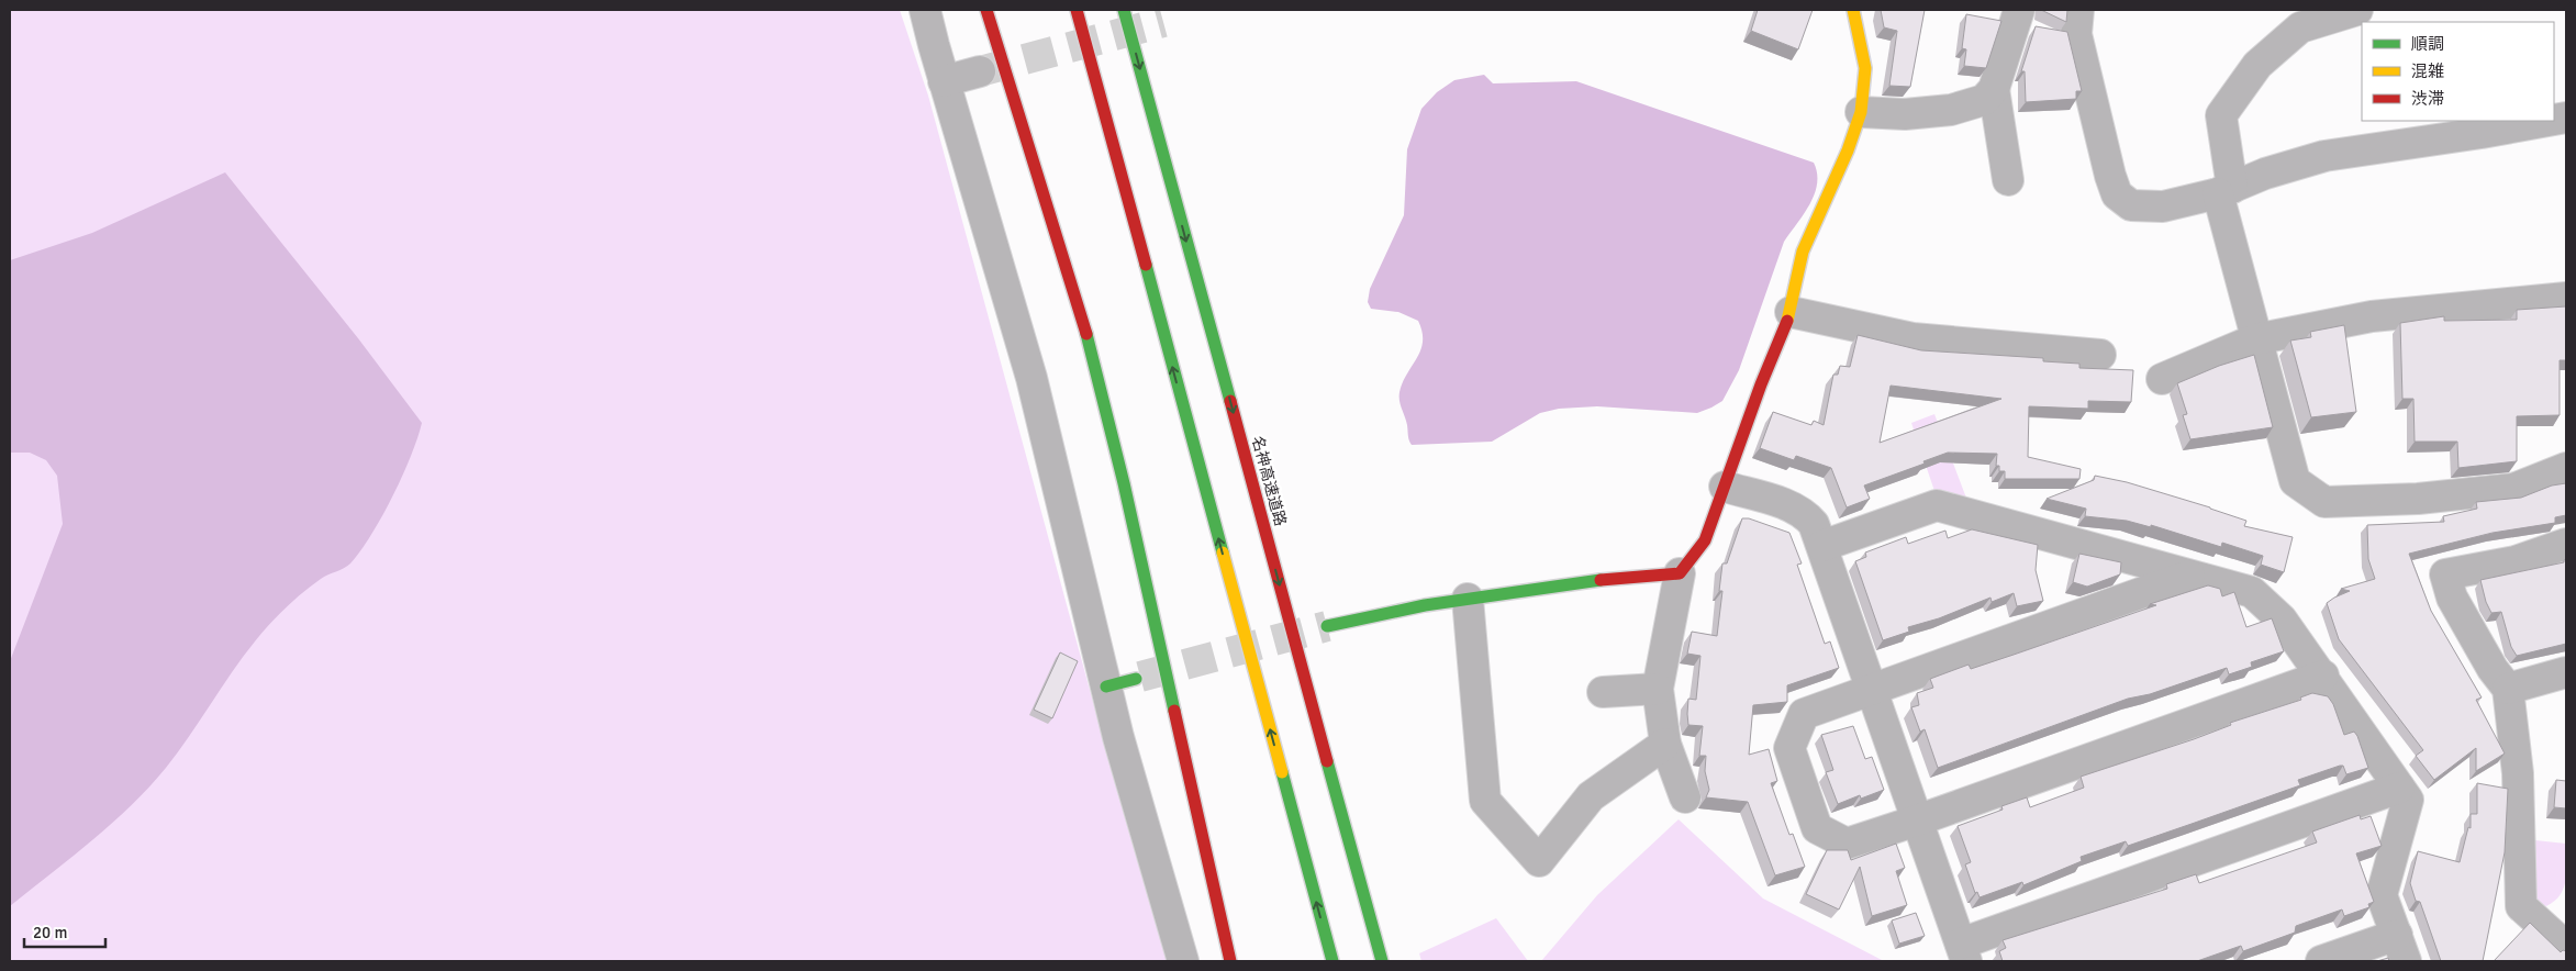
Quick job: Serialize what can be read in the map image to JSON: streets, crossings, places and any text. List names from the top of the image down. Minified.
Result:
{"streets":{"main road":["名神高速道路"]},"legend":["順調","混雑","渋滞"],"scale_bar":"20 m"}
